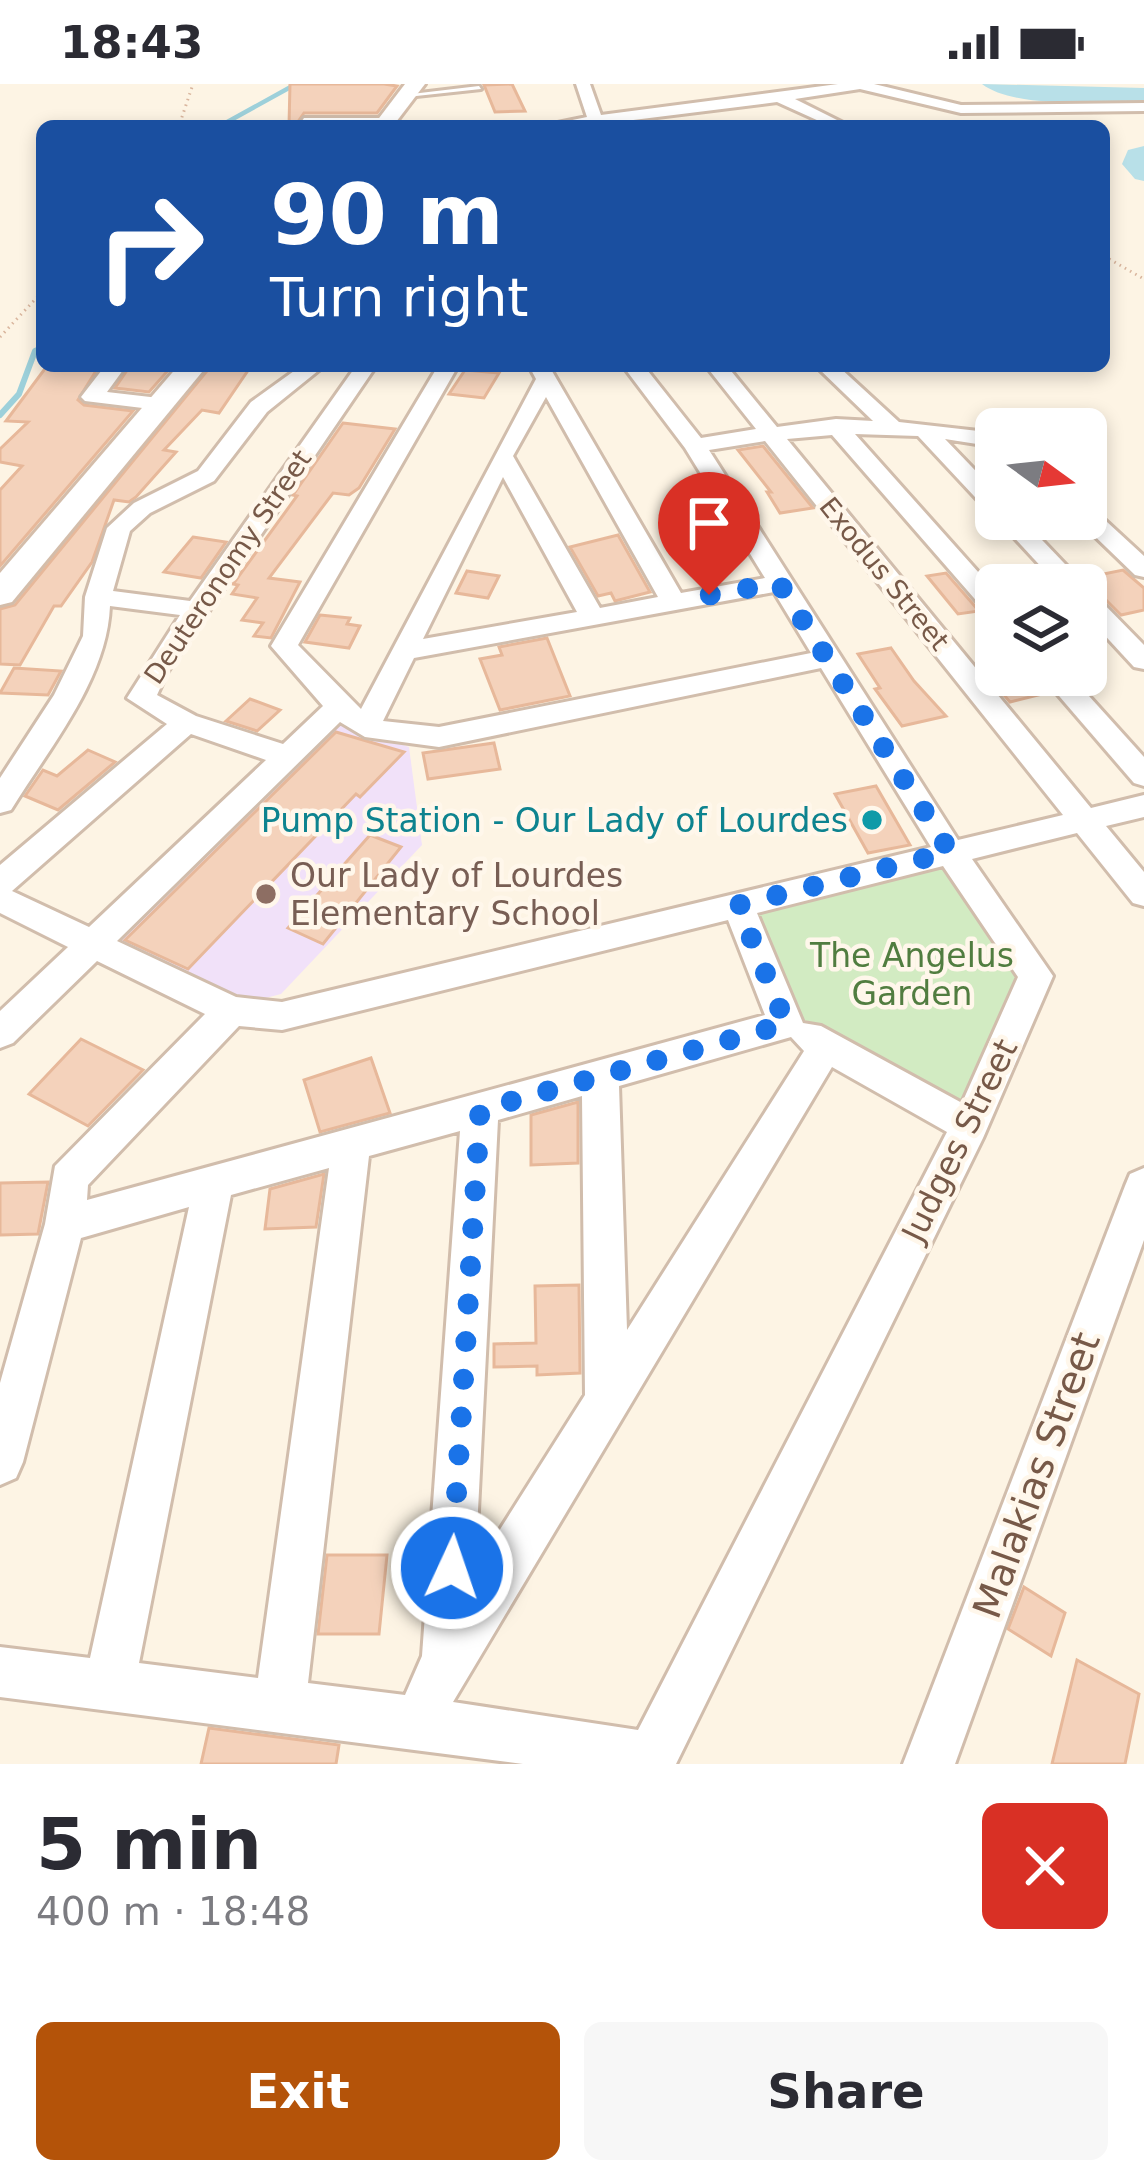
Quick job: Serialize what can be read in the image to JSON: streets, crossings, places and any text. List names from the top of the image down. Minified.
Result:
{"streets":{"street":["Deuteronomy Street","Exodus Street","Judges Street","Malakias Street"]},"parks":["The Angelus Garden"],"places":["Pump Station - Our Lady of Lourdes","Our Lady of Lourdes Elementary School"],"north":"right","page":{"status":"18:43","turn":["90 m","Turn right"],"heading":["5 min","400 m · 18:48"],"buttons":["Exit","Share"]}}
